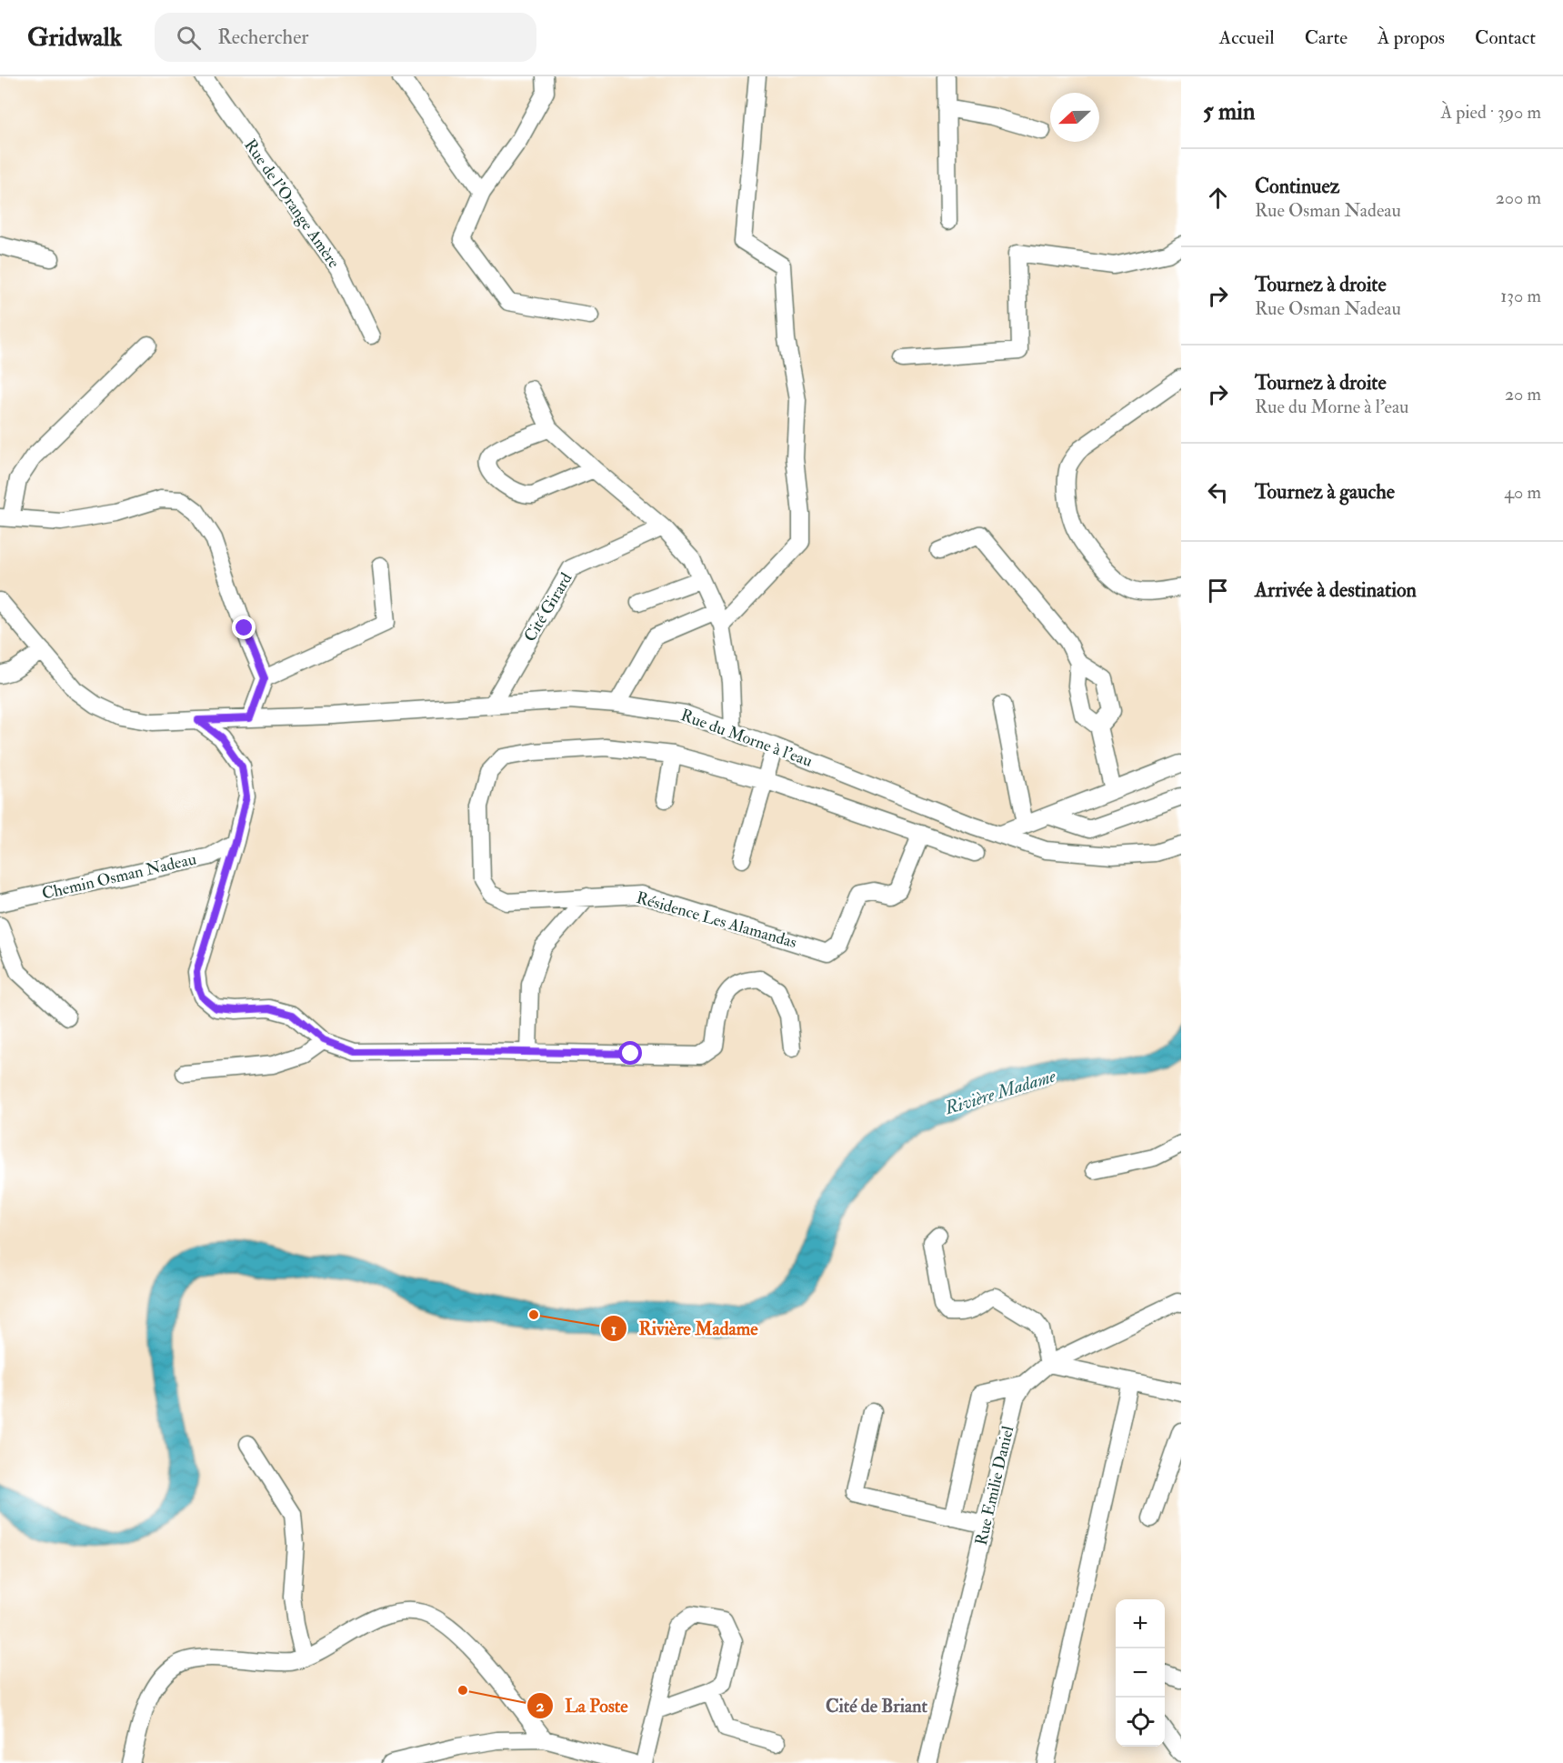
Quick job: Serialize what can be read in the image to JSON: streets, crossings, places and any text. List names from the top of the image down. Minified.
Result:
{"streets":{"street":["Rue de l'Orange Amère","Cité Girard","Rue du Morne à l'eau","Chemin Osman Nadeau","Résidence Les Alamandas","Rue Emilie Daniel"]},"crossings":[["Cité Girard","Rue du Morne à l'eau"]],"districts":["Cité de Briant"],"water":["Rivière Madame"],"places":["Rivière Madame","La Poste"],"north":"left","page":{"header":"Gridwalk","search":"Rechercher","nav":["Accueil","Carte","À propos","Contact"],"heading":["5 min","À pied · 390 m"],"list":[["Continuez","Rue Osman Nadeau","200 m"],["Tournez à droite","Rue Osman Nadeau","130 m"],["Tournez à droite","Rue du Morne à l'eau","20 m"],["Tournez à gauche","40 m"],"Arrivée à destination"],"map_buttons":["+","−"]}}
